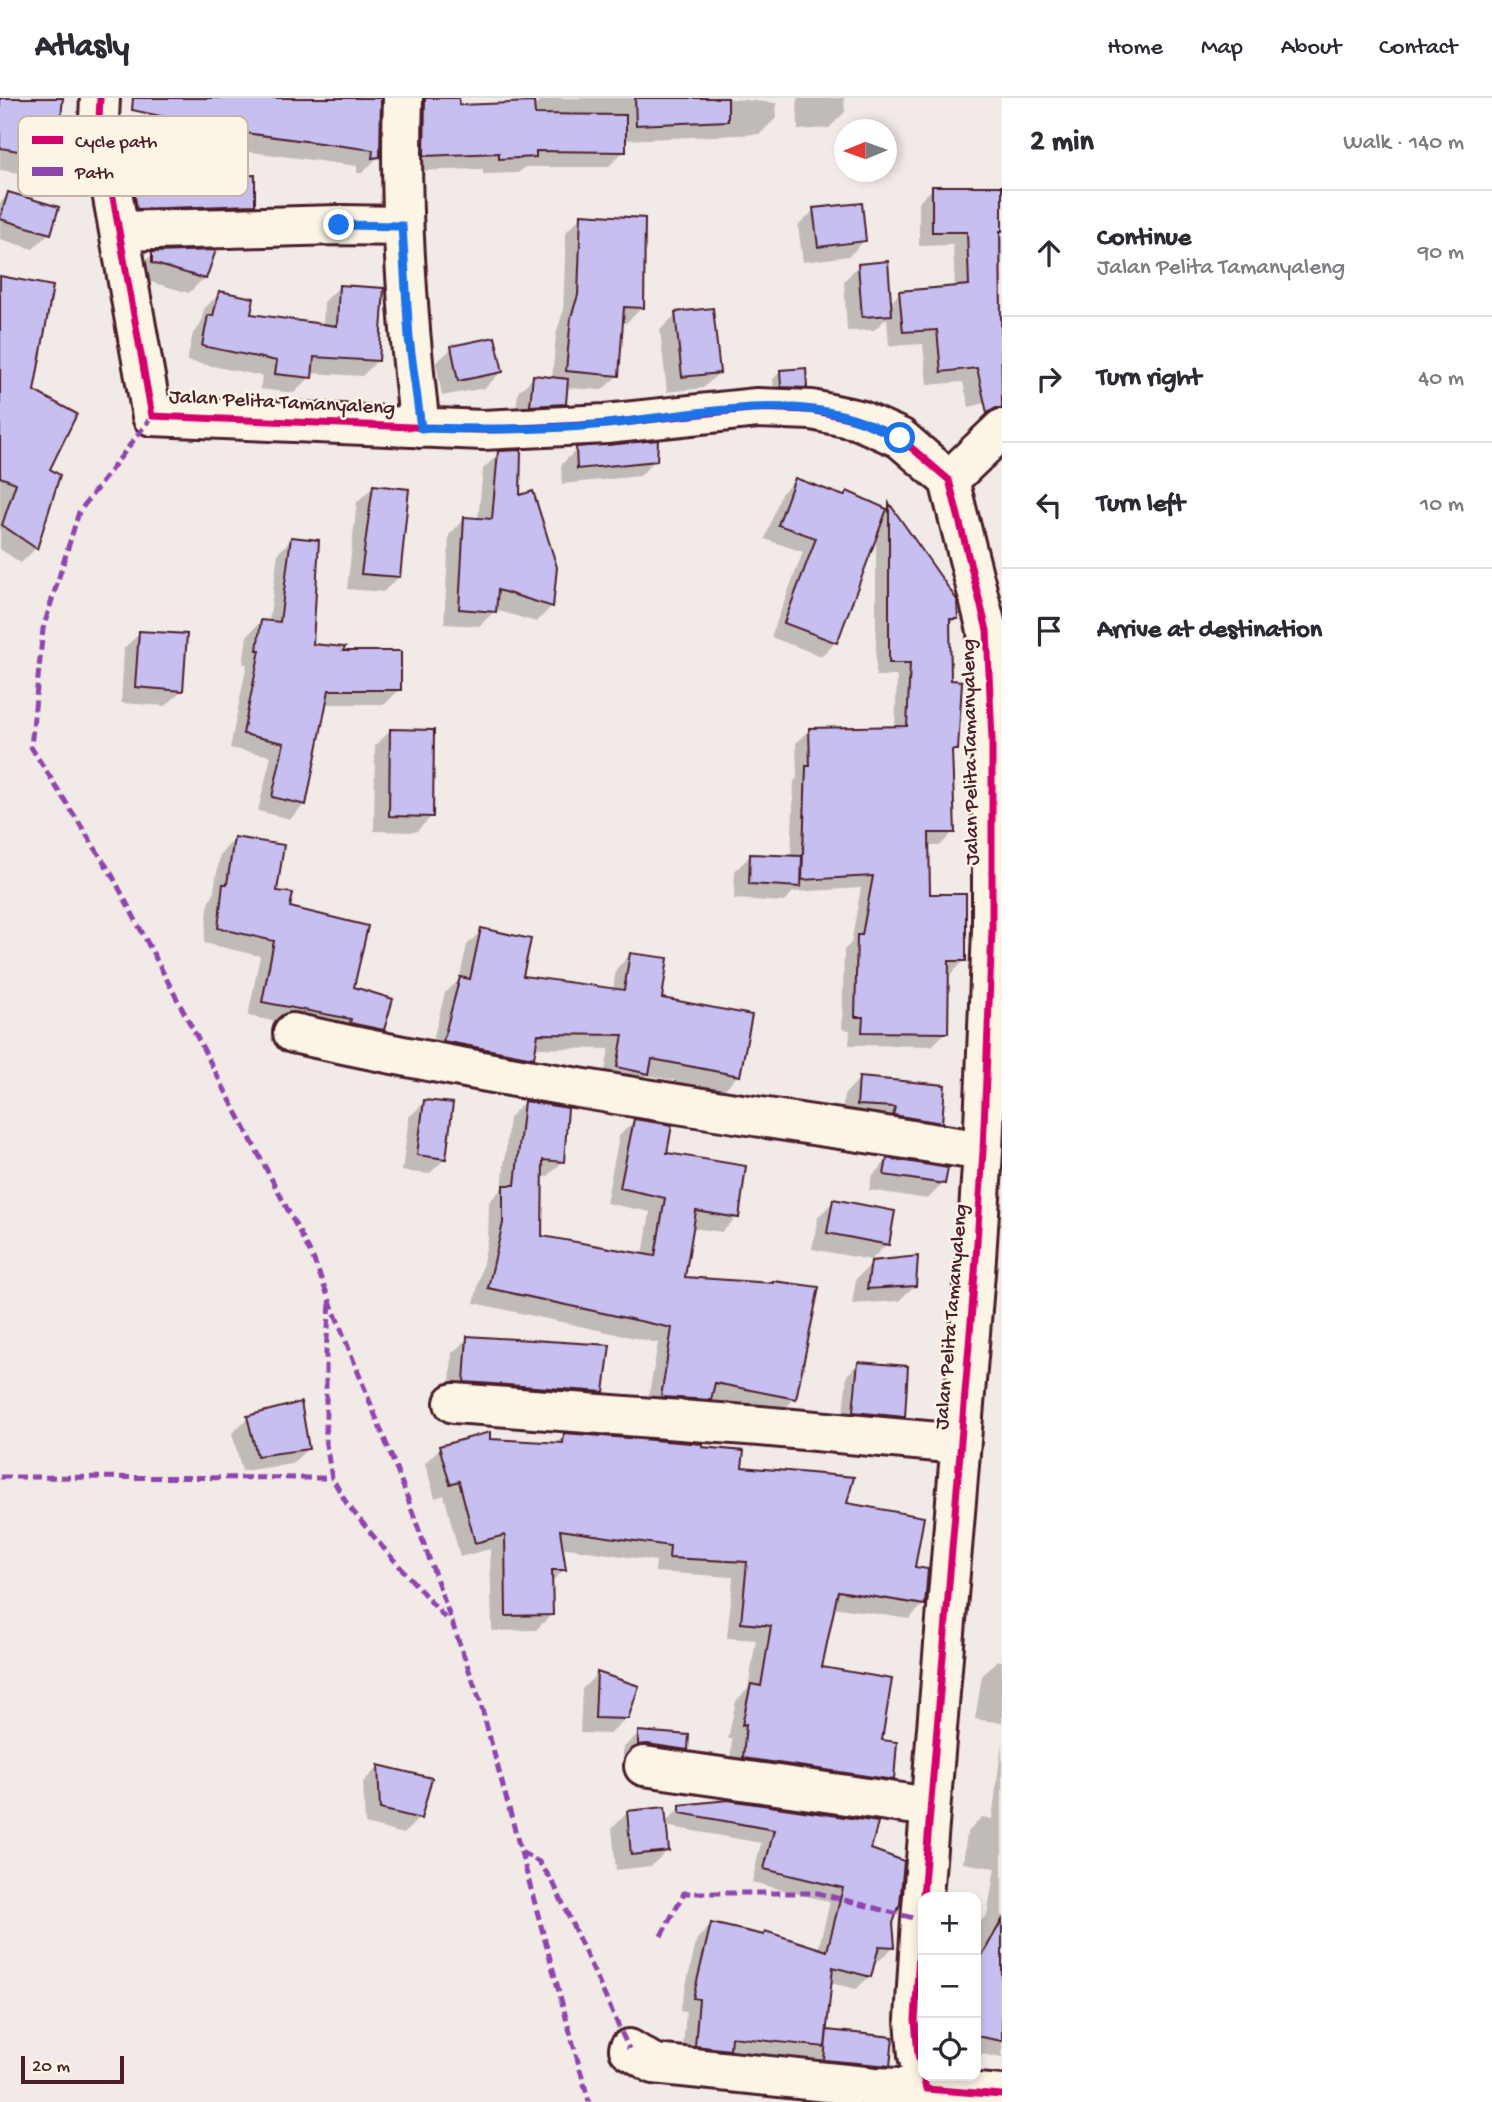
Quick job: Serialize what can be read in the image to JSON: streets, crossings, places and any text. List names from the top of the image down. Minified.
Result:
{"streets":{"street":["Jalan Pelita Tamanyaleng"]},"legend":["Cycle path","Path"],"scale_bar":"20 m","north":"left","page":{"header":"Atlasly","nav":["Home","Map","About","Contact"],"heading":["2 min","Walk · 140 m"],"list":[["Continue","Jalan Pelita Tamanyaleng","90 m"],["Turn right","40 m"],["Turn left","10 m"],"Arrive at destination"],"map_buttons":["+","−"],"scale":"20 m"}}
